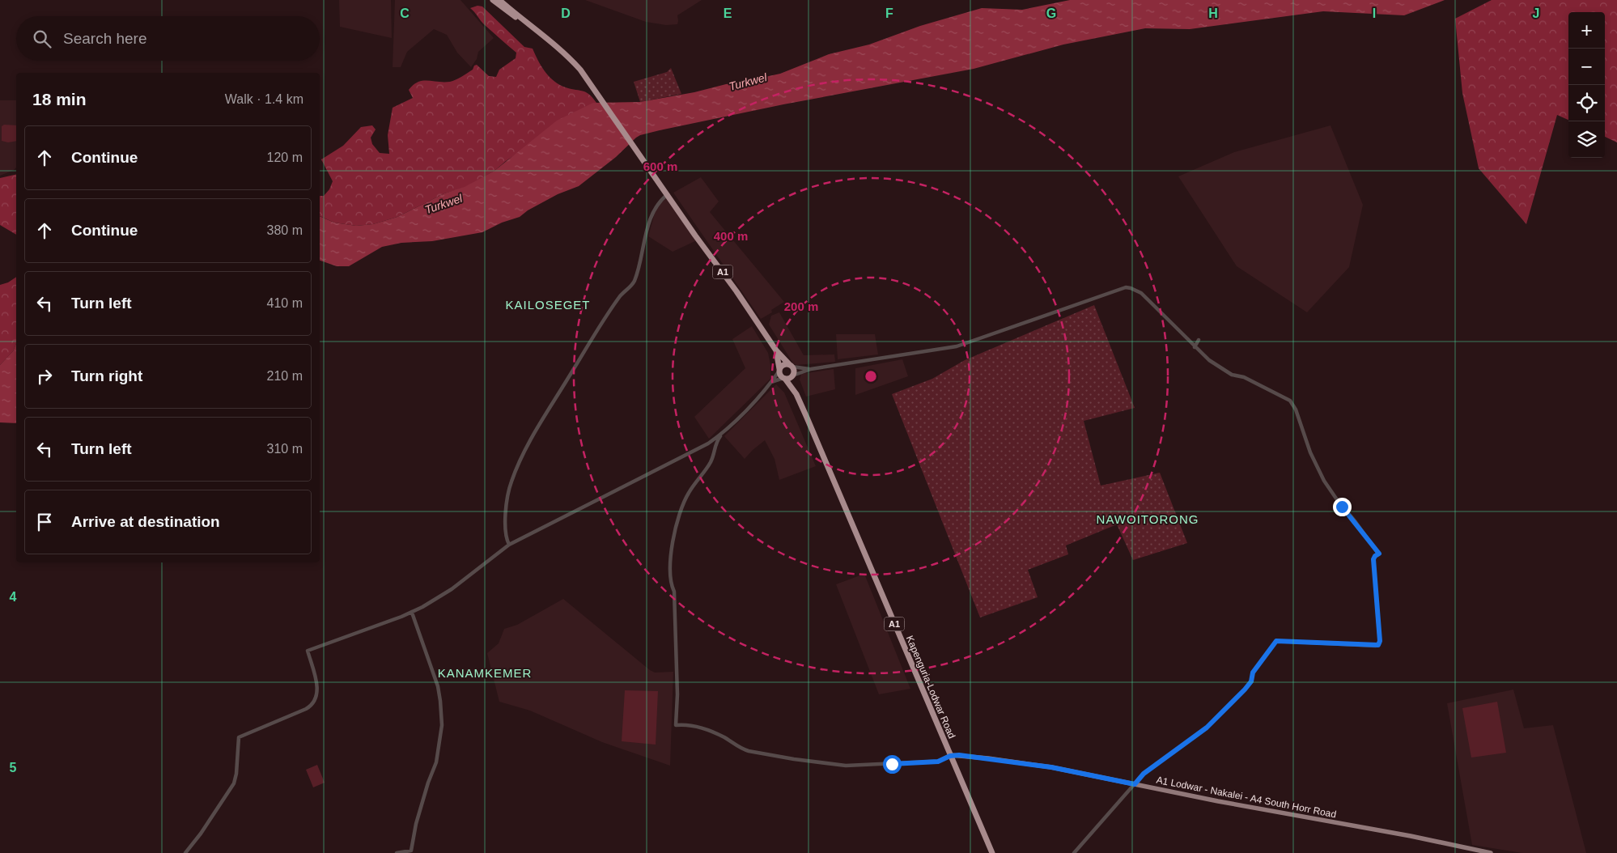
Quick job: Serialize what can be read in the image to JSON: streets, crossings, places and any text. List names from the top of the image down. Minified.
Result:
{"streets":{"highway":["A1","Kapenguria-Lodwar Road"],"main road":["A1 Lodwar - Nakalei - A4 South Horr Road"]},"crossings":[["A1","Kapenguria-Lodwar Road"],["Kapenguria-Lodwar Road","A1 Lodwar - Nakalei - A4 South Horr Road"]],"districts":["KAILOSEGET","NAWOITORONG","KANAMKEMER"],"water":["Turkwel"],"page":{"map_buttons":["+","−"],"search":"Search here","heading":["18 min","Walk · 1.4 km"],"list":[["Continue","120 m"],["Continue","380 m"],["Turn left","410 m"],["Turn right","210 m"],["Turn left","310 m"],"Arrive at destination"]},"grid":{"columns":["C","D","E","F","G","H","I","J"],"rows":["4","5"]},"rings":["600 m","400 m","200 m"]}
